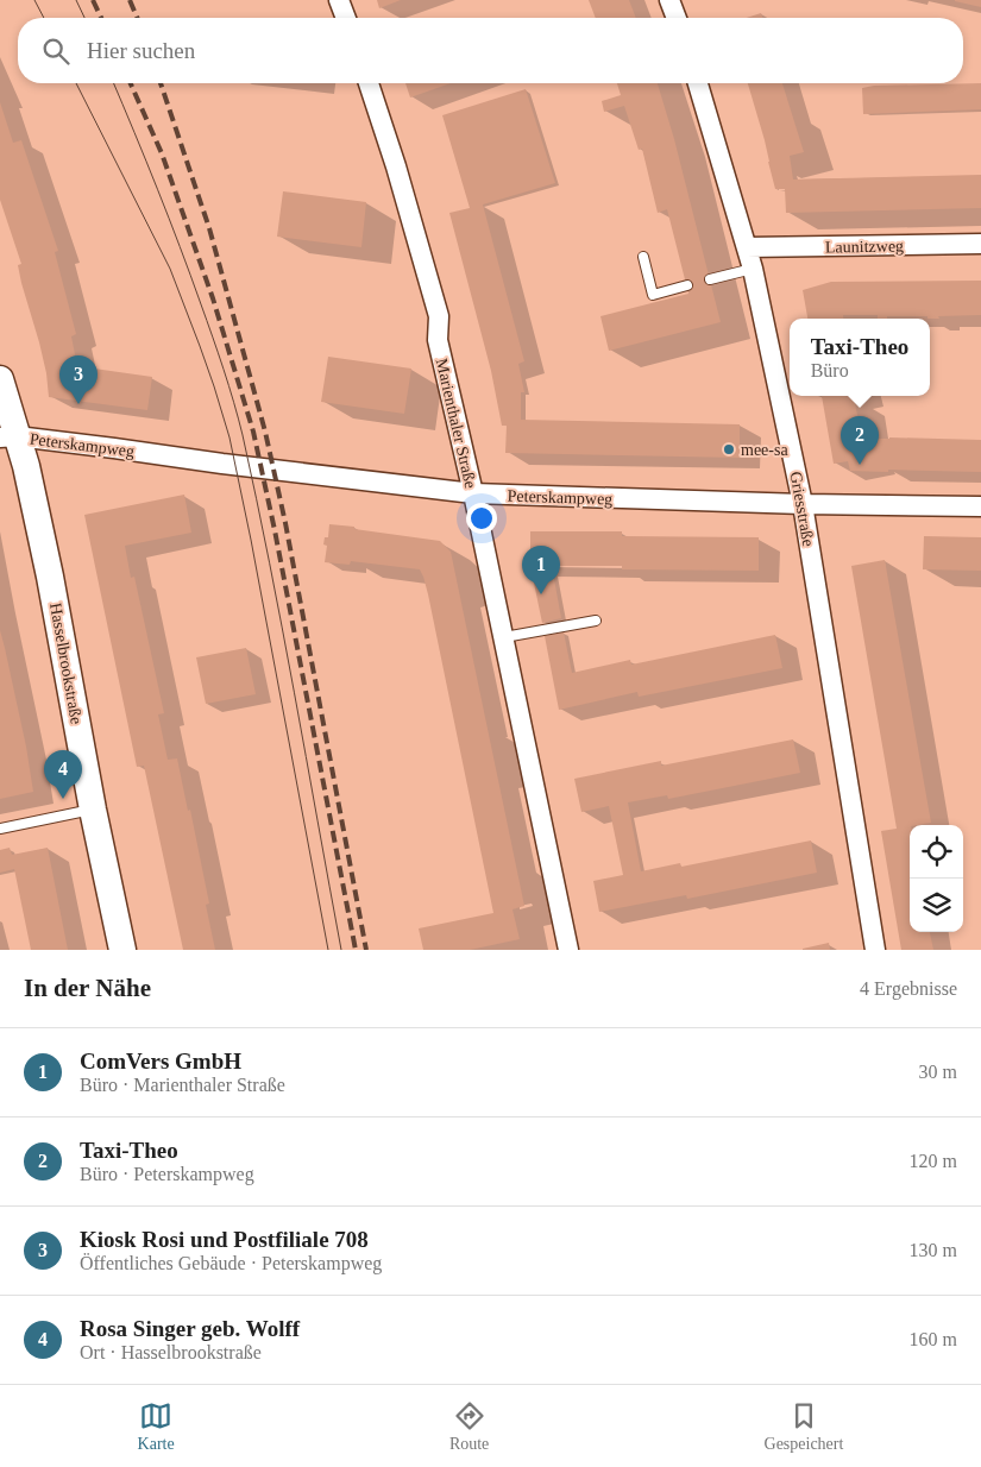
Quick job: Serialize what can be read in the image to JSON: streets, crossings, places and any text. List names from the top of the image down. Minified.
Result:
{"streets":{"street":["Launitzweg","Marienthaler Straße","Peterskampweg","Griesstraße","Hasselbrookstraße"]},"crossings":[["Launitzweg","Griesstraße"],["Marienthaler Straße","Peterskampweg"],["Peterskampweg","Griesstraße"],["Peterskampweg","Hasselbrookstraße"]],"places":["mee-sa"],"page":{"search":"Hier suchen","popup":["Taxi-Theo","Büro"],"pins":["3","2","1","4"],"heading":["In der Nähe","4 Ergebnisse"],"list":[{"mark":"1","name":"ComVers GmbH","note":"Büro · Marienthaler Straße","value":"30 m"},{"mark":"2","name":"Taxi-Theo","note":"Büro · Peterskampweg","value":"120 m"},{"mark":"3","name":"Kiosk Rosi und Postfiliale 708","note":"Öffentliches Gebäude · Peterskampweg","value":"130 m"},{"mark":"4","name":"Rosa Singer geb. Wolff","note":"Ort · Hasselbrookstraße","value":"160 m"}],"nav":["Karte","Route","Gespeichert"]}}
